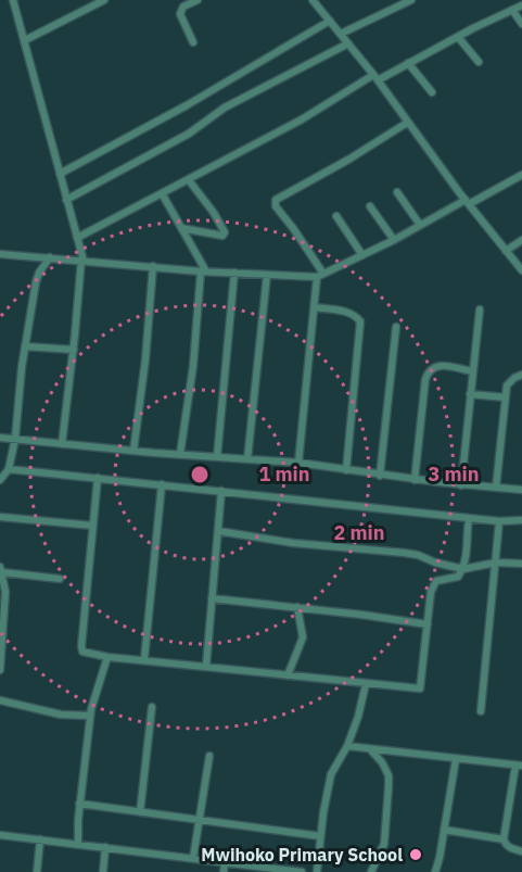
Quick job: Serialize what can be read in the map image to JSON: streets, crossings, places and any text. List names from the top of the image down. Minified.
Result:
{"places":["Mwihoko Primary School"],"rings":["1 min","3 min","2 min"]}
